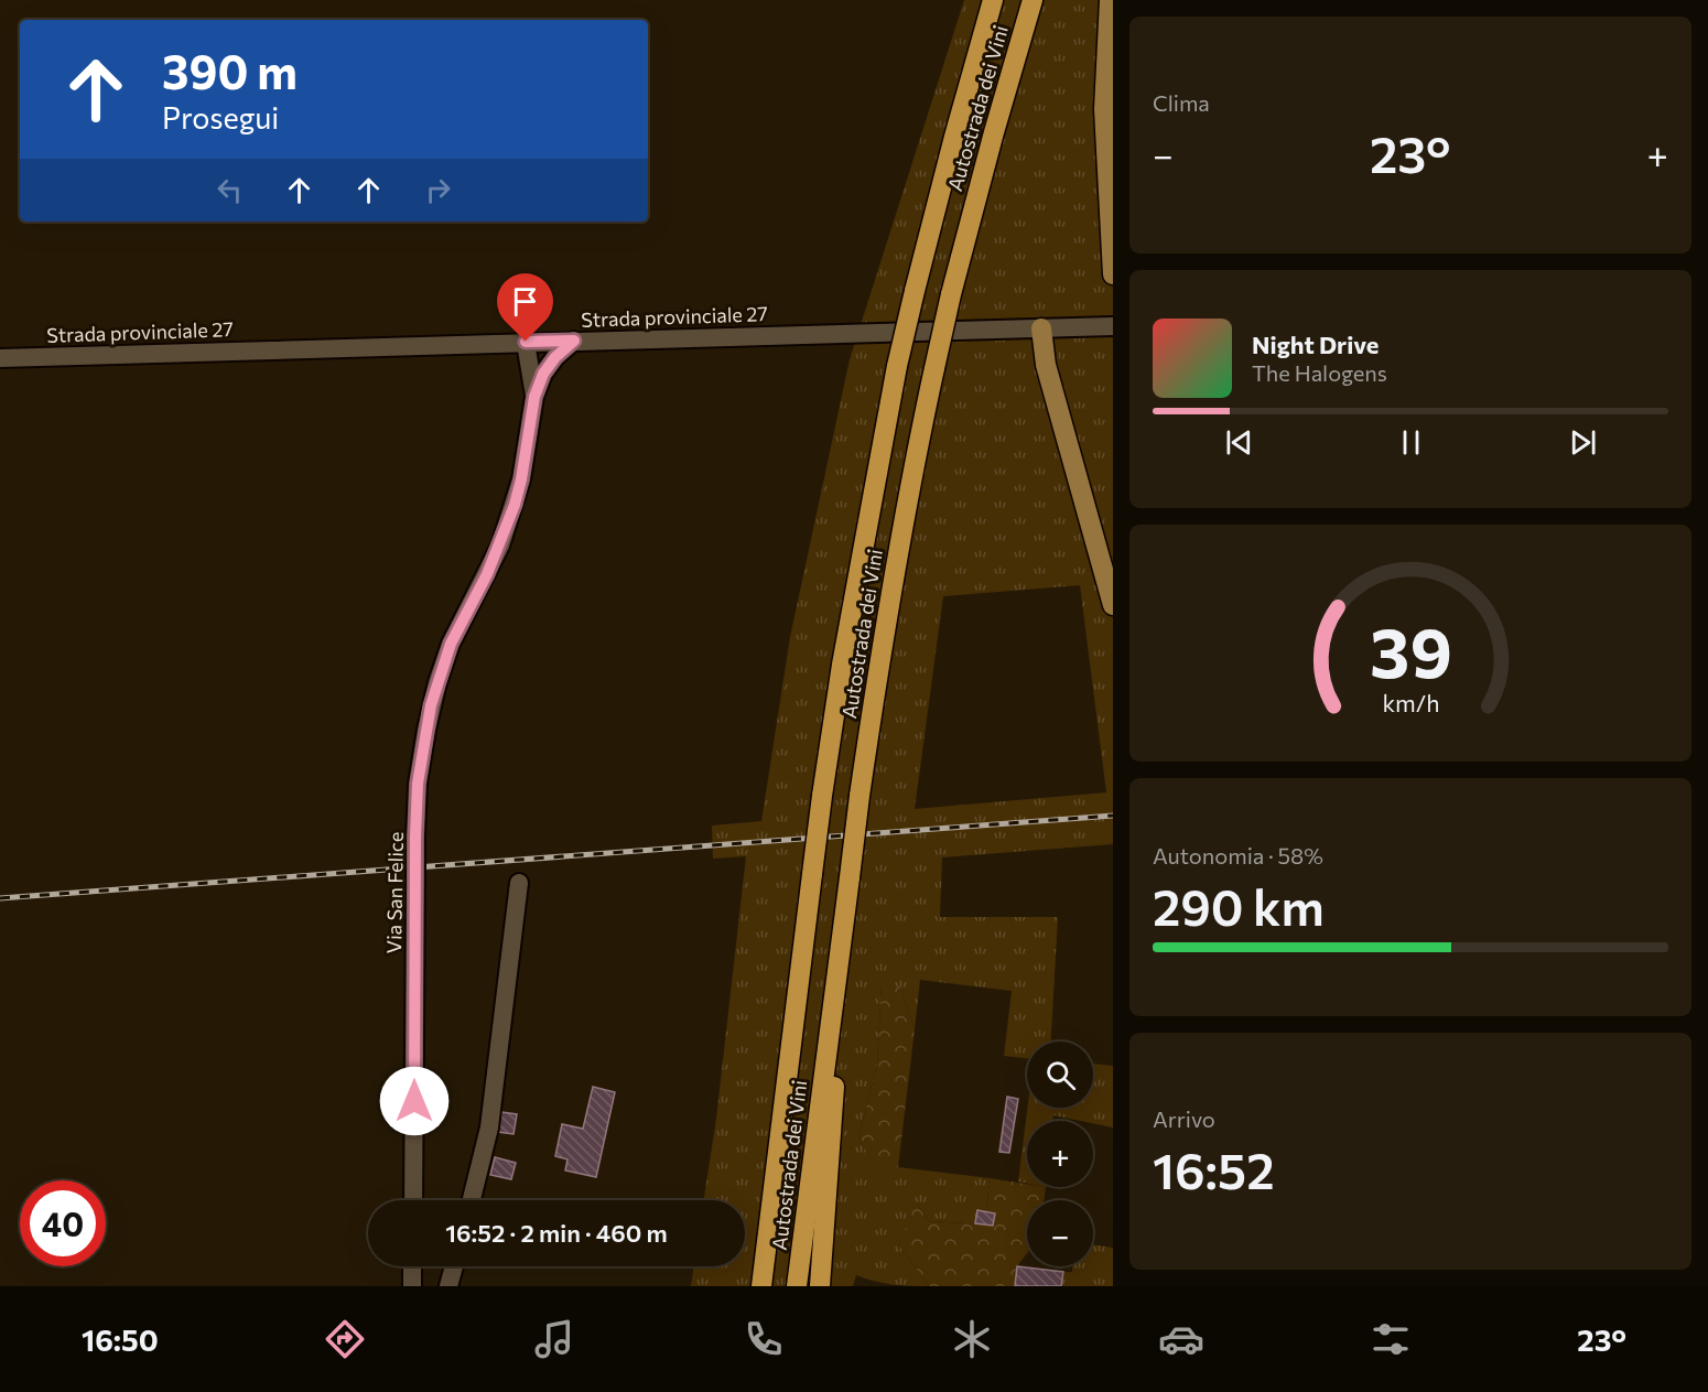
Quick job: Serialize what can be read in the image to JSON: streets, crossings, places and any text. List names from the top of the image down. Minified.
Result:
{"streets":{"highway":["Autostrada dei Vini"],"street":["Strada provinciale 27","Via San Felice"]},"page":{"tile":["Clima",["Autonomia · 58%","290 km"],["Arrivo","16:52"]],"turn":["390 m","Prosegui"],"heat":["−","23°","+"],"song":["Night Drive","The Halogens"],"map_buttons":["+","−"],"limit":"40","trip":"16:52 · 2 min · 460 m","tabs":["16:50","23°"],"gauge":["39","km/h"]}}
